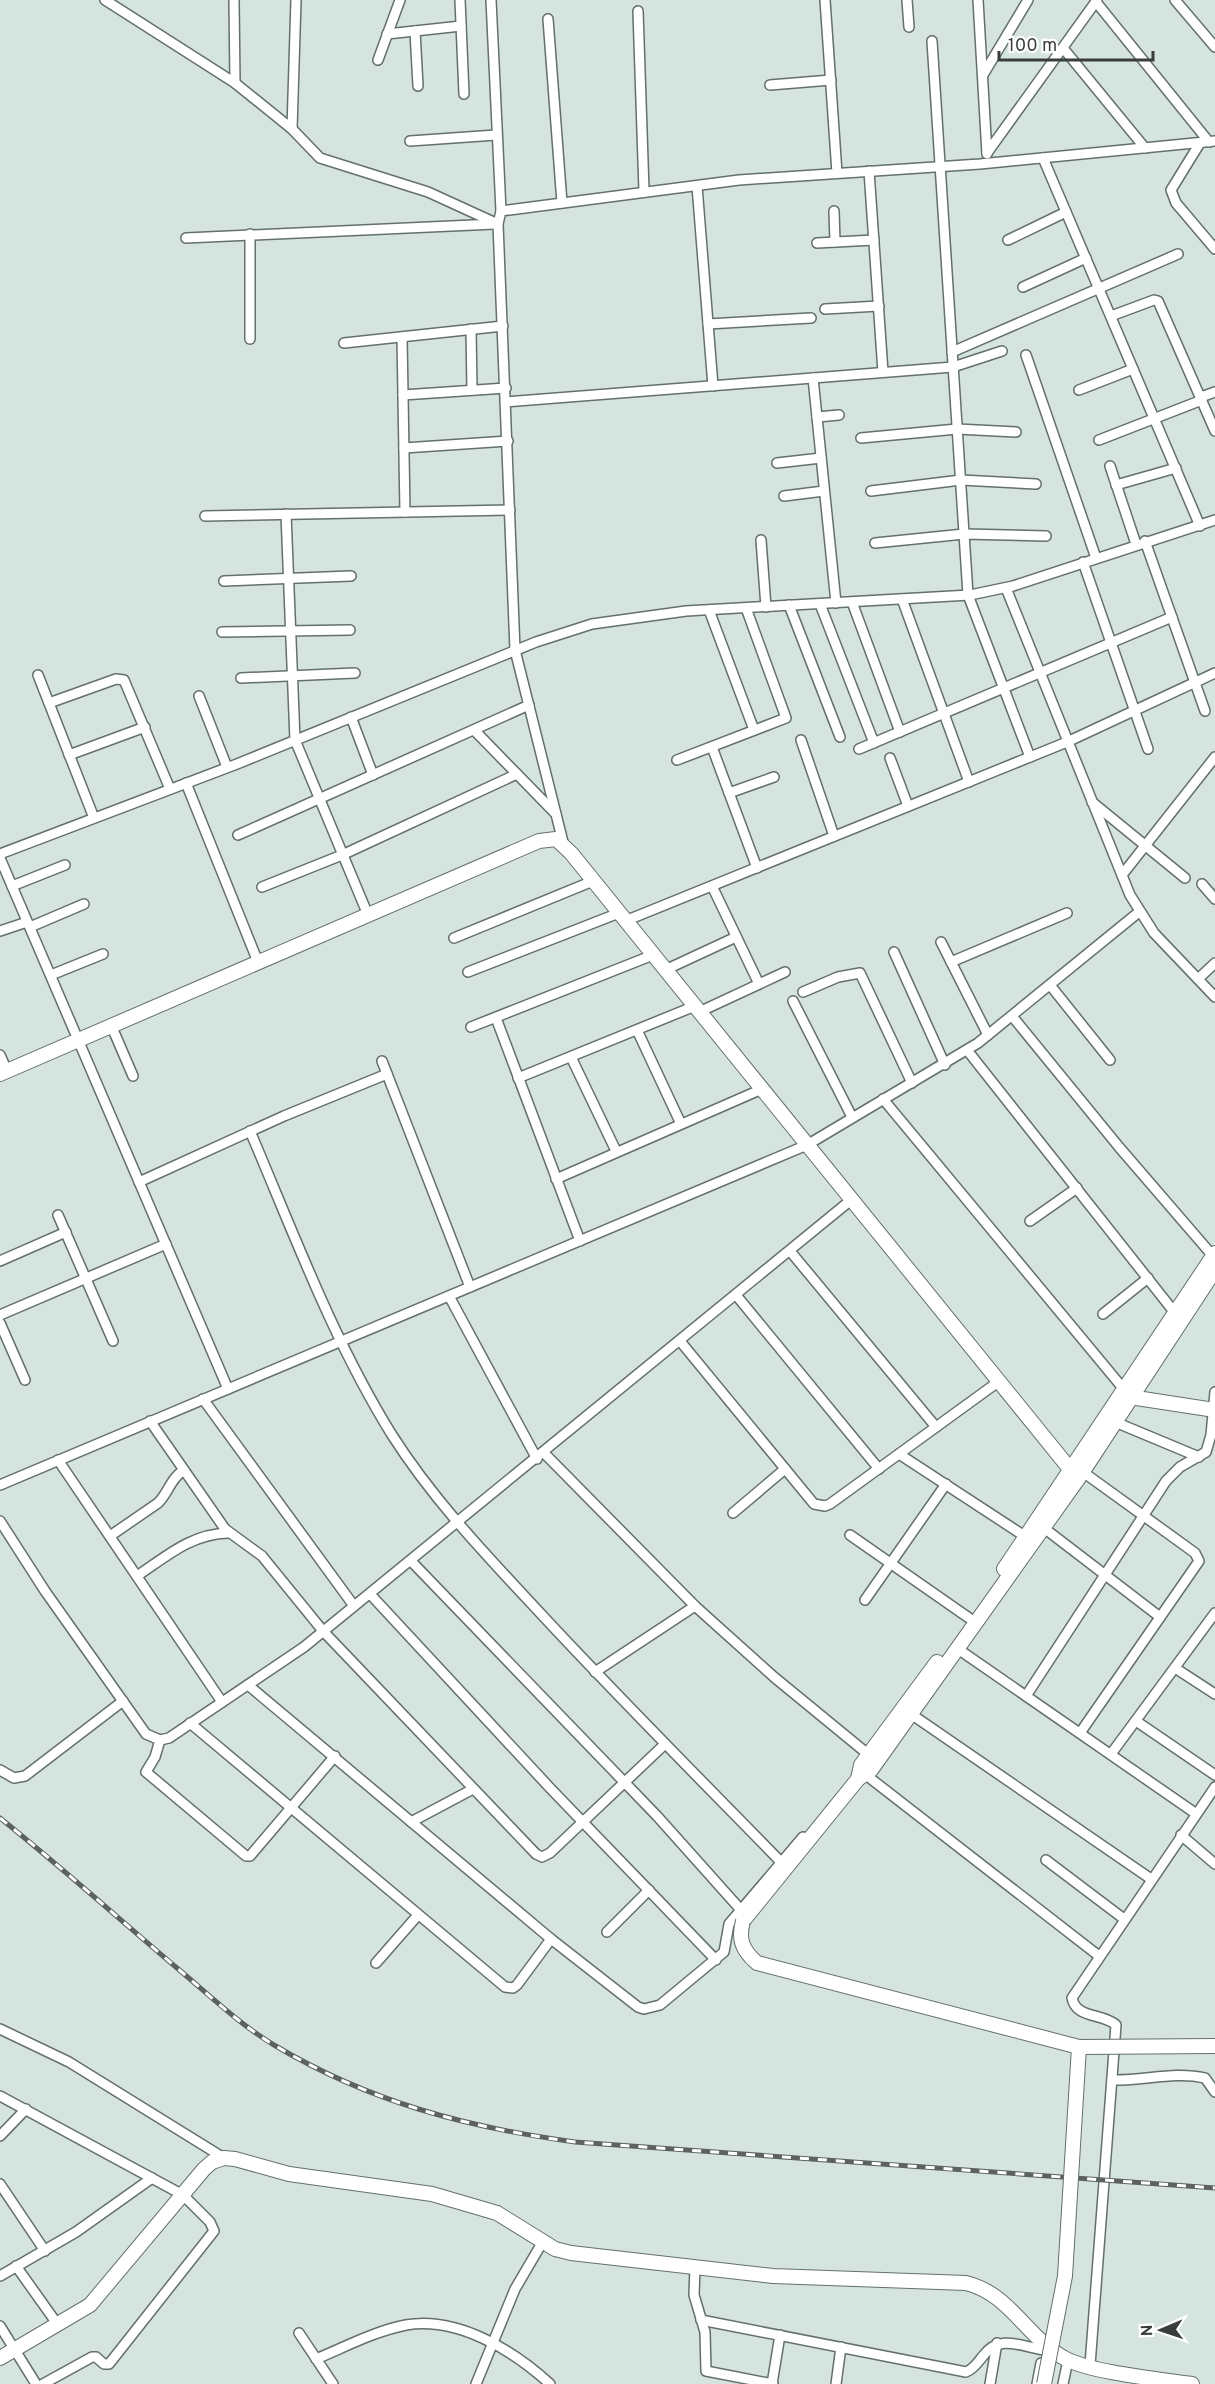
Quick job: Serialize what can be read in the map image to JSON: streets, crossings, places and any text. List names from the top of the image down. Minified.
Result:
{"scale_bar":"100 m","north":"left"}
